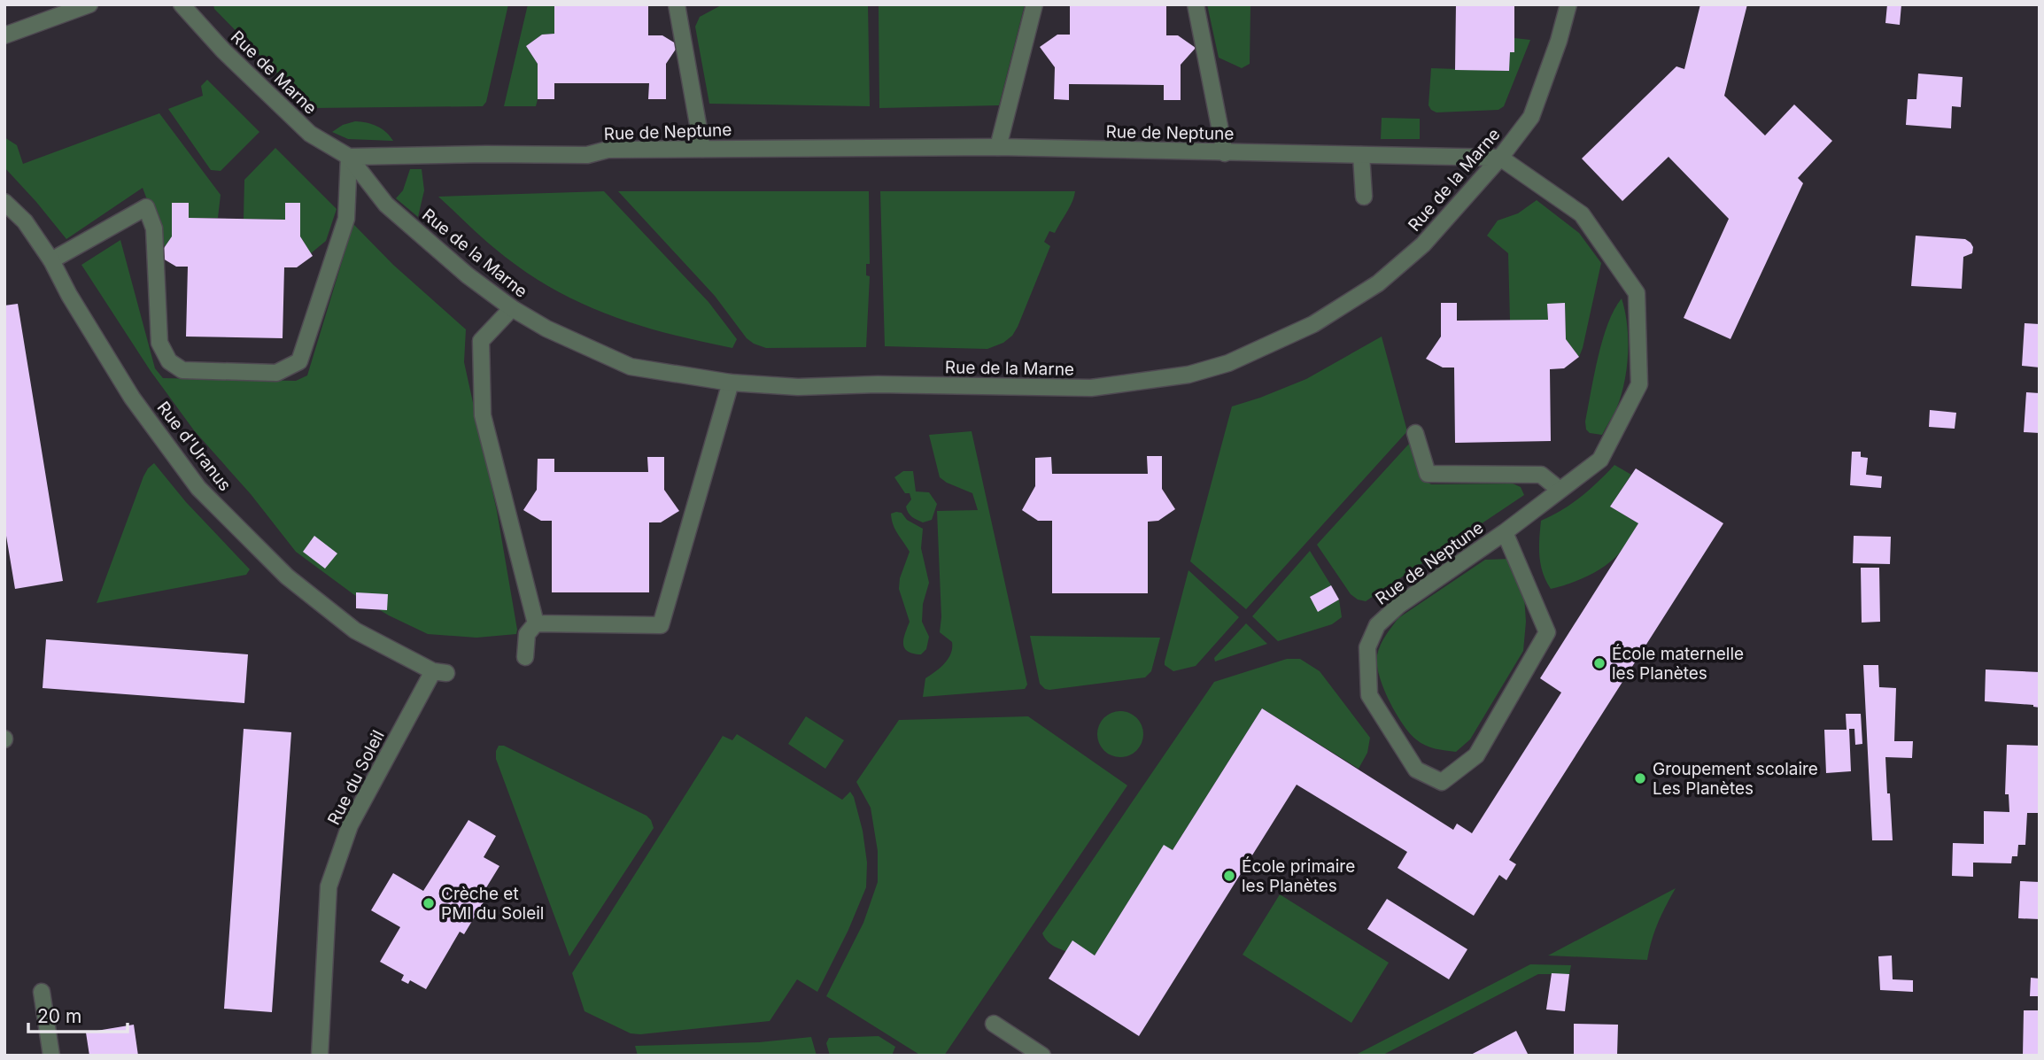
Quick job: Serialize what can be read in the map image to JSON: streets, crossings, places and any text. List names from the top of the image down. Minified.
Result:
{"streets":{"street":["Rue de Marne","Rue de Neptune","Rue de la Marne","Rue d'Uranus","Rue du Soleil"]},"crossings":[["Rue de Marne","Rue de Neptune"],["Rue de Marne","Rue de la Marne"],["Rue de Neptune","Rue de la Marne"],["Rue d'Uranus","Rue du Soleil"]],"places":["École maternelle les Planètes","Groupement scolaire Les Planètes","École primaire les Planètes","Crèche et PMI du Soleil"],"scale_bar":"20 m"}
